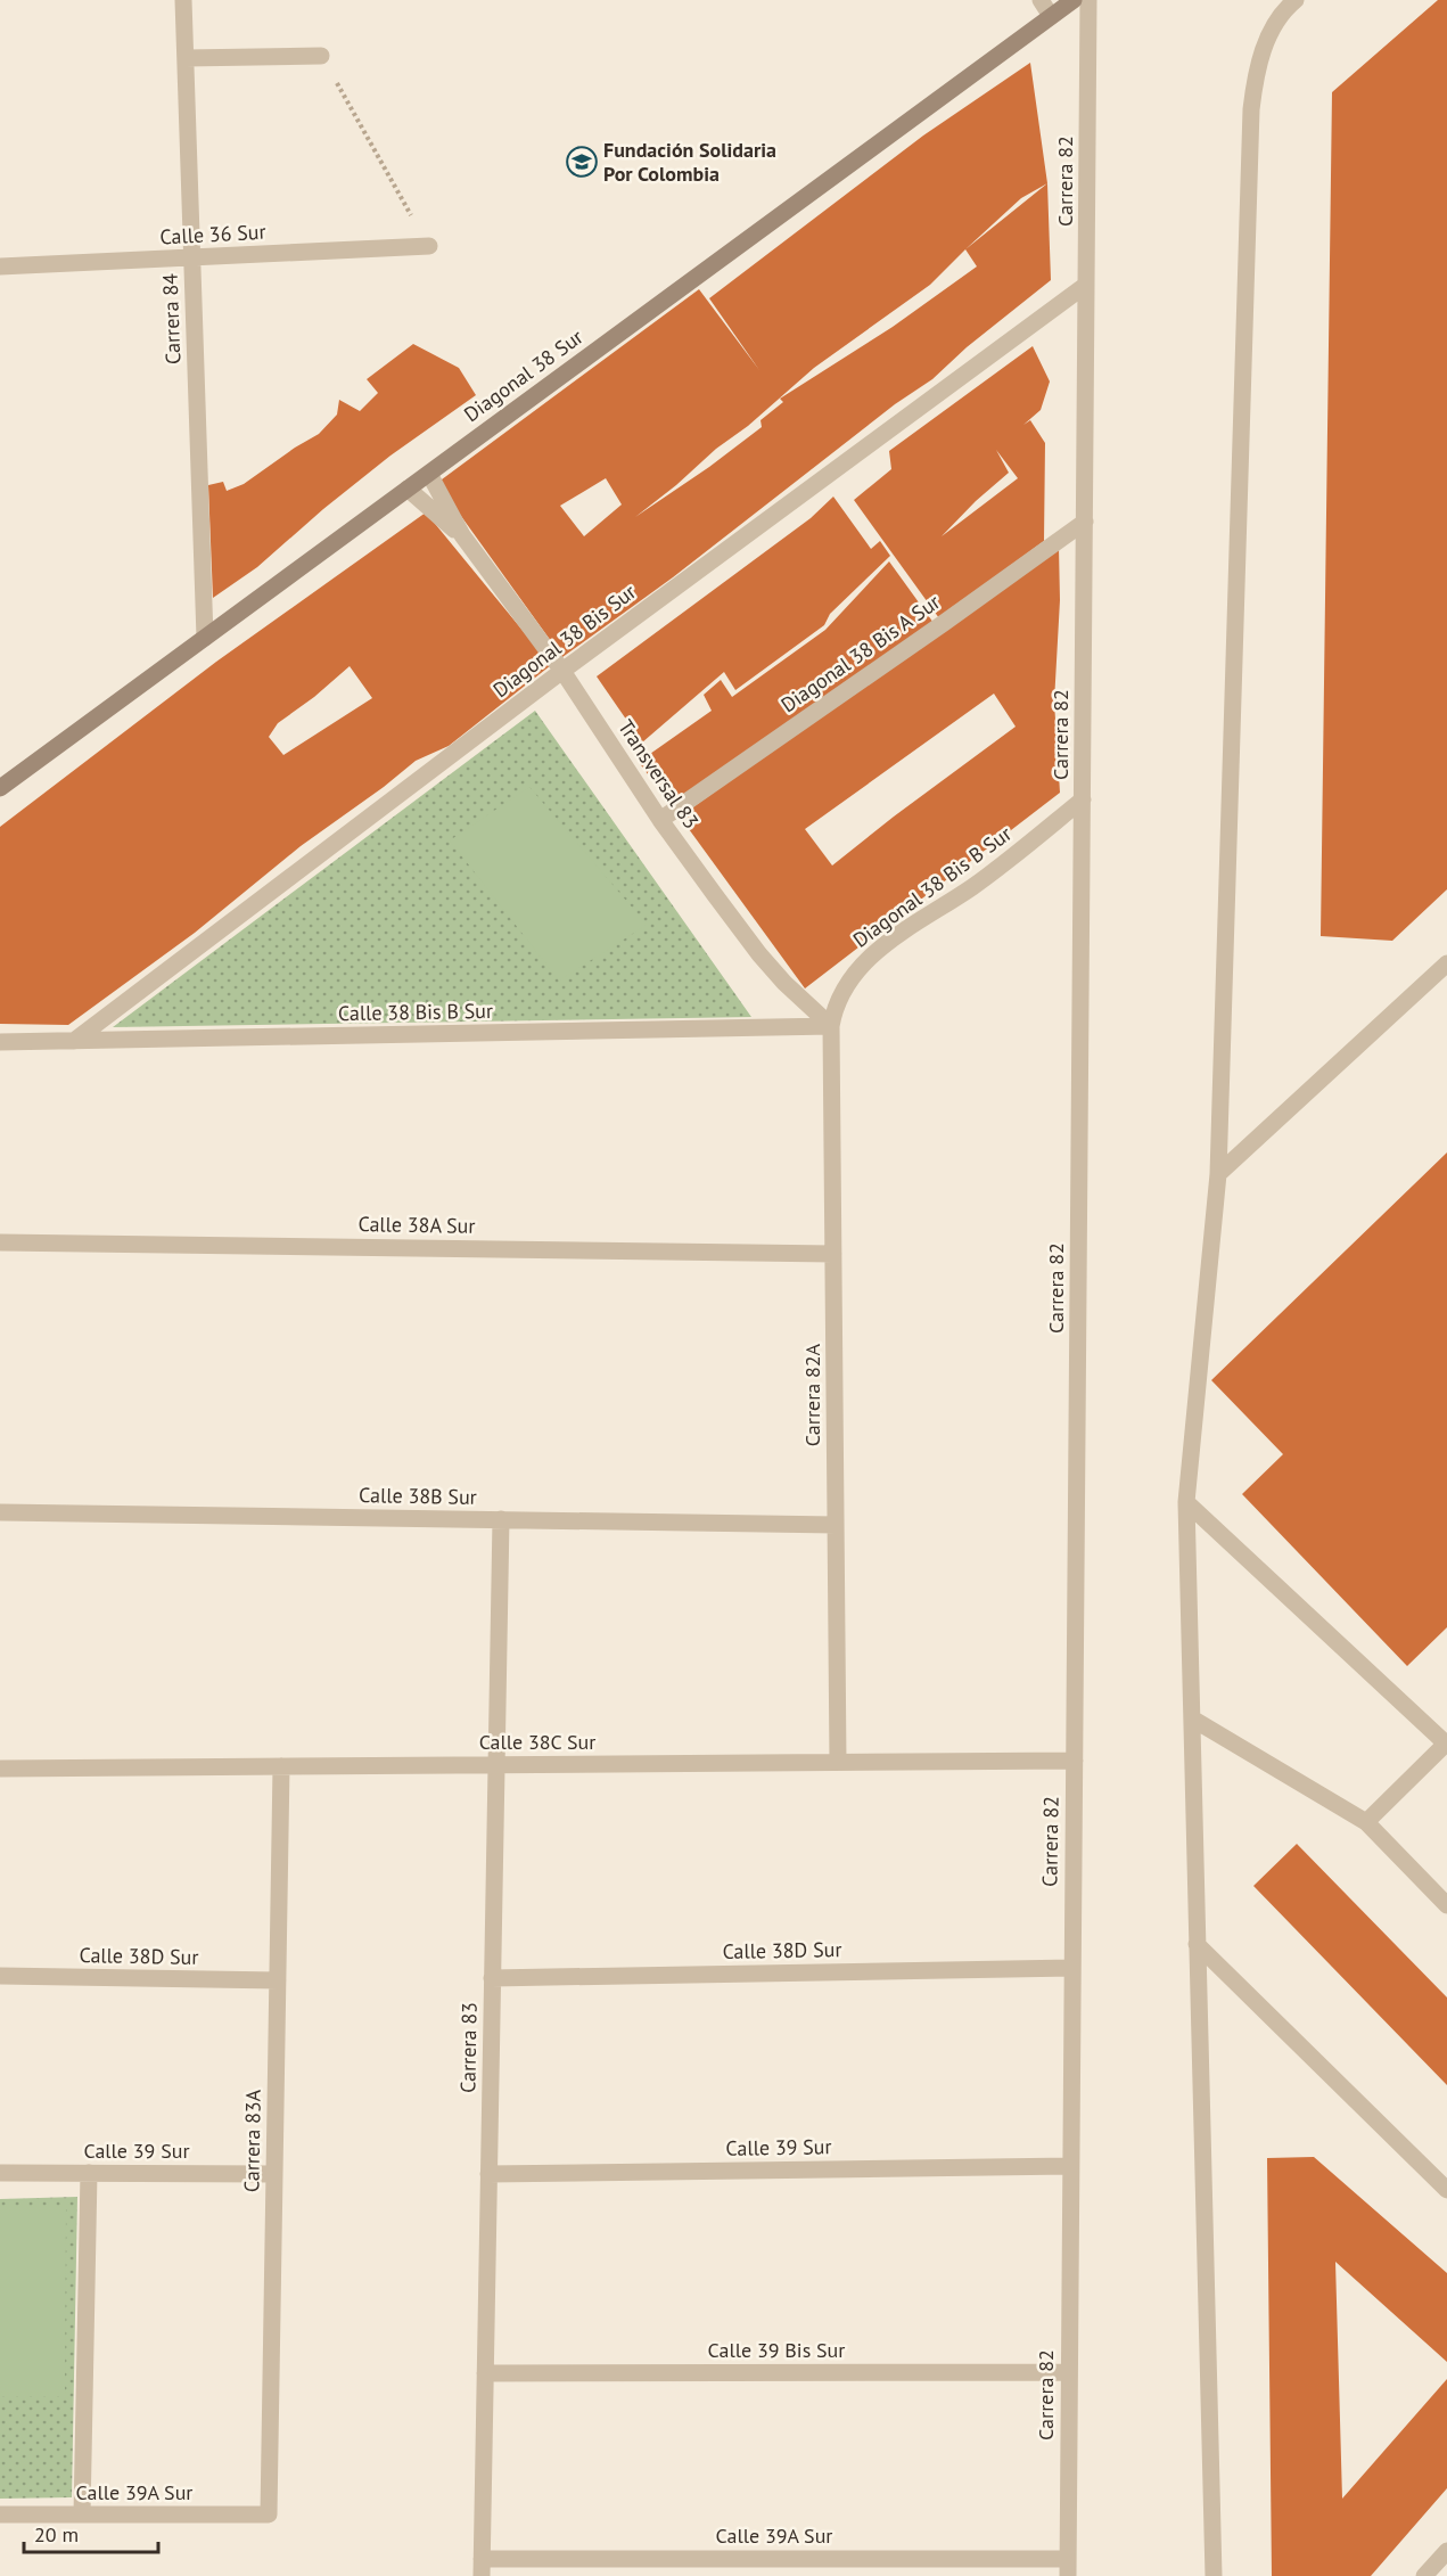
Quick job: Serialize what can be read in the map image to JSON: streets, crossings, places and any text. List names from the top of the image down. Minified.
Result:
{"streets":{"street":["Carrera 82","Calle 36 Sur","Carrera 84","Diagonal 38 Sur","Diagonal 38 Bis Sur","Diagonal 38 Bis A Sur","Transversal 83","Diagonal 38 Bis B Sur","Calle 38 Bis B Sur","Calle 38A Sur","Carrera 82A","Calle 38B Sur","Calle 38C Sur","Calle 38D Sur","Carrera 83","Carrera 83A","Calle 39 Sur","Calle 39 Bis Sur","Calle 39A Sur"]},"crossings":[["Carrera 82","Diagonal 38 Bis Sur"],["Carrera 82","Diagonal 38 Bis A Sur"],["Carrera 82","Diagonal 38 Bis B Sur"],["Carrera 82","Calle 38C Sur"],["Carrera 82","Calle 38D Sur"],["Carrera 82","Calle 39 Sur"],["Carrera 82","Calle 39 Bis Sur"],["Carrera 82","Calle 39A Sur"],["Calle 36 Sur","Carrera 84"],["Carrera 84","Diagonal 38 Sur"],["Diagonal 38 Sur","Transversal 83"],["Diagonal 38 Bis Sur","Transversal 83"],["Diagonal 38 Bis Sur","Calle 38 Bis B Sur"],["Diagonal 38 Bis A Sur","Transversal 83"],["Transversal 83","Diagonal 38 Bis B Sur"],["Transversal 83","Calle 38 Bis B Sur"],["Transversal 83","Carrera 82A"],["Diagonal 38 Bis B Sur","Calle 38 Bis B Sur"],["Diagonal 38 Bis B Sur","Carrera 82A"],["Calle 38 Bis B Sur","Carrera 82A"],["Calle 38A Sur","Carrera 82A"],["Carrera 82A","Calle 38B Sur"],["Carrera 82A","Calle 38C Sur"],["Calle 38B Sur","Carrera 83"],["Calle 38C Sur","Carrera 83"],["Calle 38C Sur","Carrera 83A"],["Calle 38D Sur","Carrera 83"],["Calle 38D Sur","Carrera 83A"],["Carrera 83","Calle 39 Sur"],["Carrera 83","Calle 39 Bis Sur"],["Carrera 83","Calle 39A Sur"],["Carrera 83A","Calle 39 Sur"],["Carrera 83A","Calle 39A Sur"]],"places":{"school or university":["Fundación Solidaria Por Colombia"]},"scale_bar":"20 m"}
